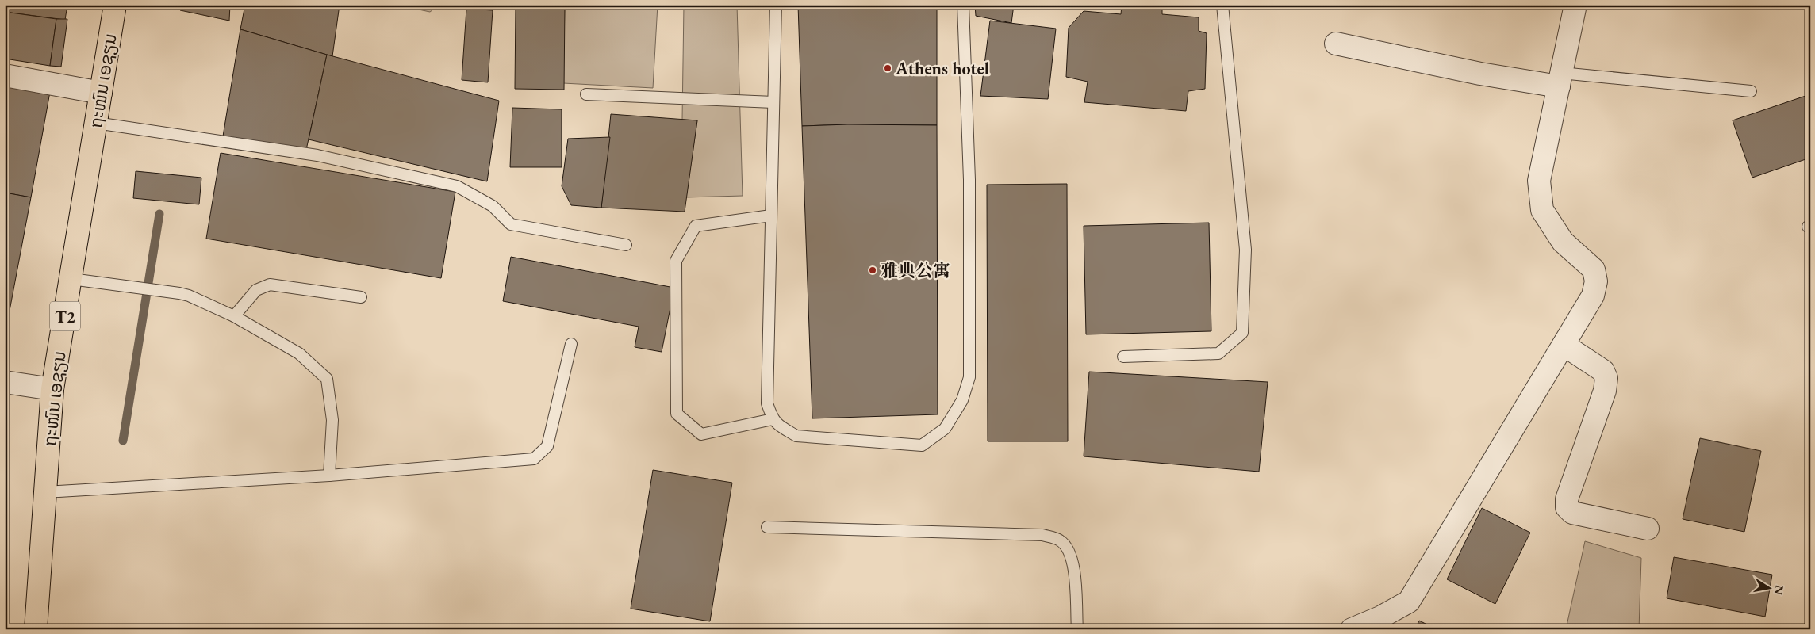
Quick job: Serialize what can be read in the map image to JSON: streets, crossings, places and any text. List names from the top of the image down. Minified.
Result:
{"streets":{"main road":["ຖະໜົນ ເອຊຽນ","T2"]},"places":["Athens hotel","雅典公寓"],"north":"right"}
